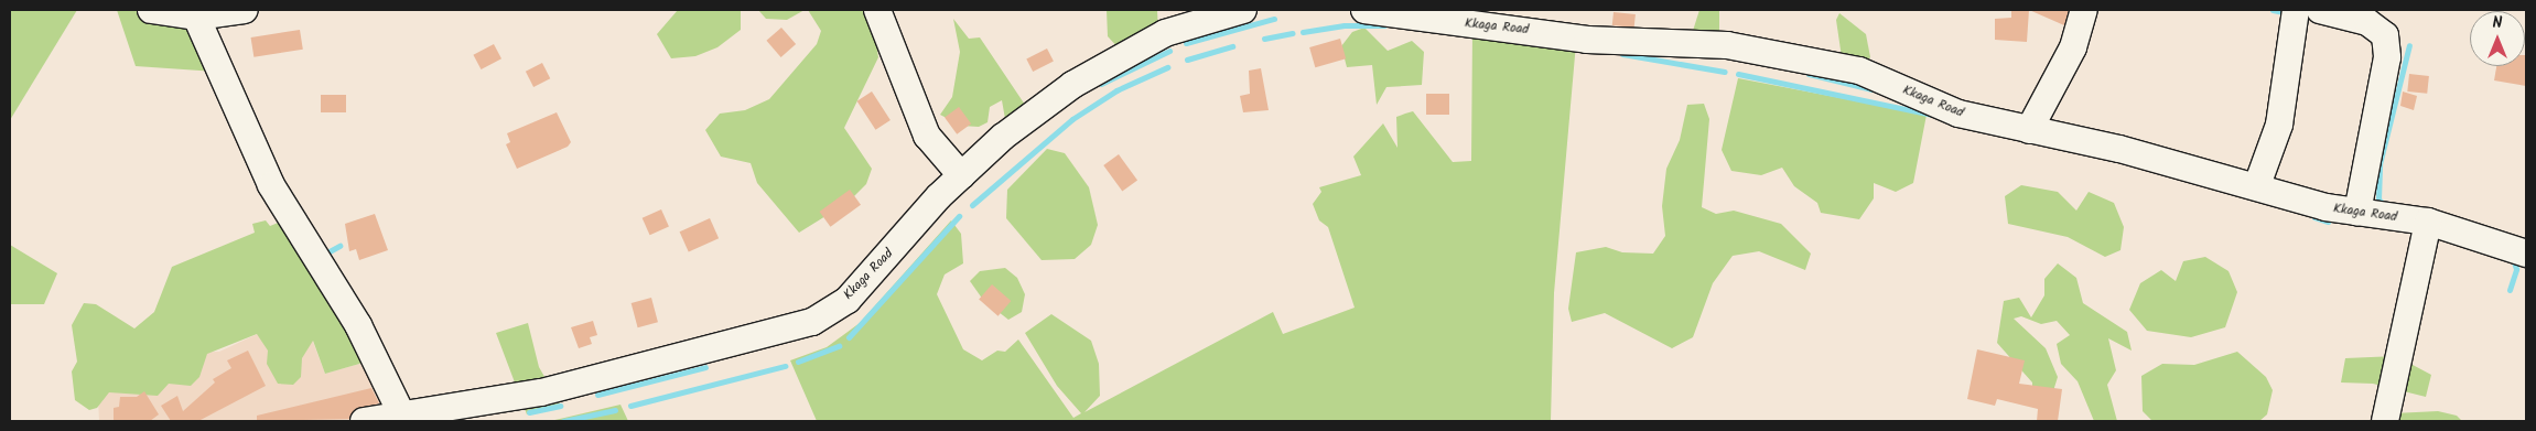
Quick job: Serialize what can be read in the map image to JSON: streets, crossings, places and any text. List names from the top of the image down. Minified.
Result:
{"streets":{"street":["Kkaga Road"]},"north":"top"}
